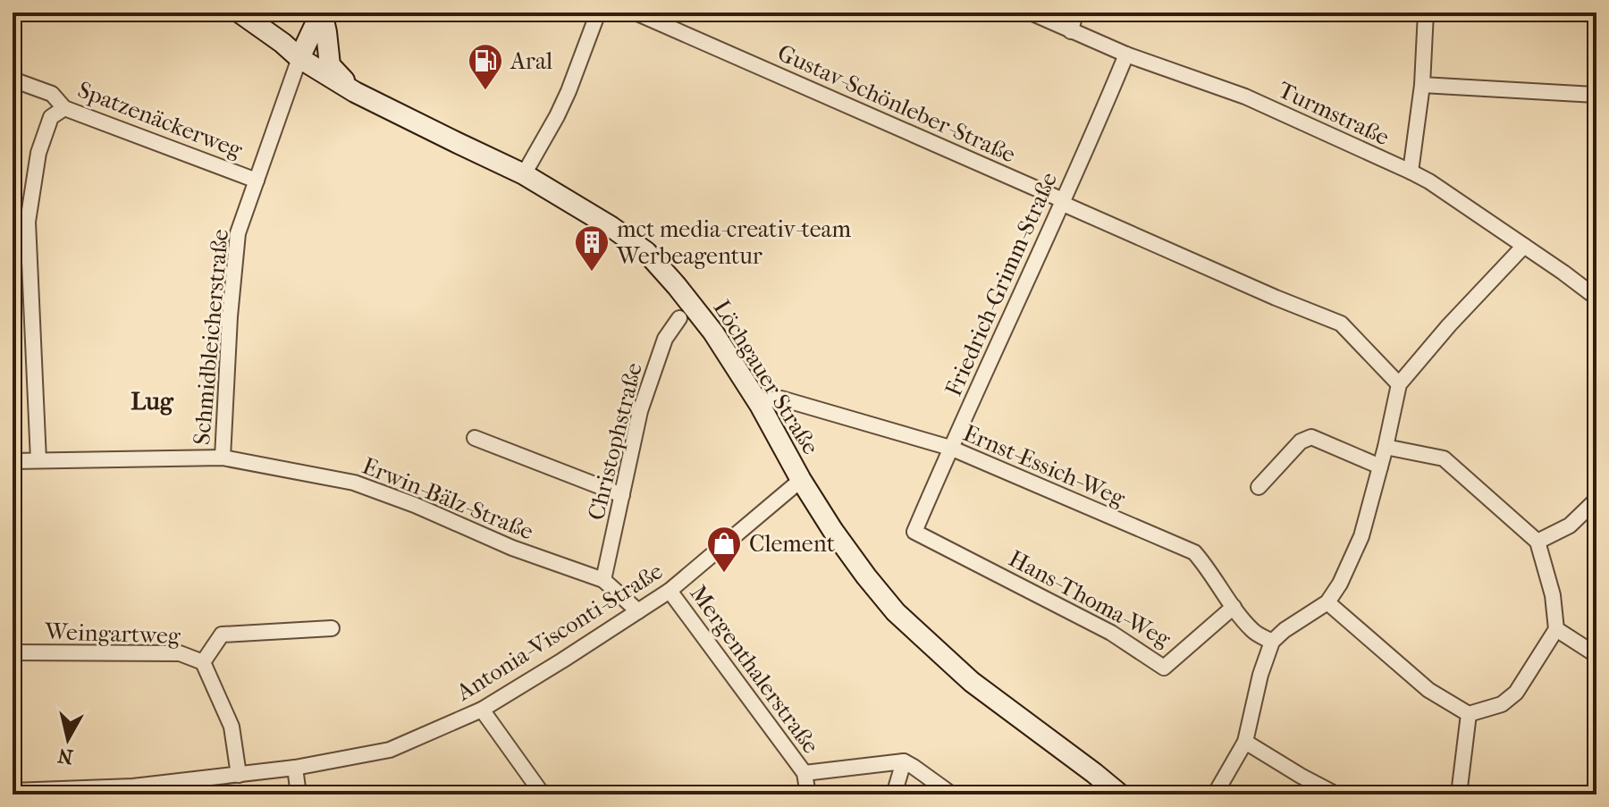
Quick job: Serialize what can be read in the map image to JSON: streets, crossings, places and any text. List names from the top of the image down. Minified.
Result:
{"streets":{"main road":["Löchgauer Straße"],"street":["Gustav-Schönleber-Straße","Turmstraße","Spatzenäckerweg","Friedrich-Grimm-Straße","Schmidbleicherstraße","Christophstraße","Ernst-Essich-Weg","Erwin-Bälz-Straße","Hans-Thoma-Weg","Antonia-Visconti-Straße","Weingartweg","Mergenthalerstraße"]},"crossings":[["Gustav-Schönleber-Straße","Friedrich-Grimm-Straße"],["Turmstraße","Friedrich-Grimm-Straße"],["Spatzenäckerweg","Schmidbleicherstraße"],["Friedrich-Grimm-Straße","Ernst-Essich-Weg"],["Friedrich-Grimm-Straße","Hans-Thoma-Weg"],["Schmidbleicherstraße","Löchgauer Straße"],["Schmidbleicherstraße","Erwin-Bälz-Straße"],["Löchgauer Straße","Ernst-Essich-Weg"],["Löchgauer Straße","Antonia-Visconti-Straße"],["Christophstraße","Erwin-Bälz-Straße"],["Ernst-Essich-Weg","Hans-Thoma-Weg"],["Erwin-Bälz-Straße","Antonia-Visconti-Straße"],["Antonia-Visconti-Straße","Weingartweg"],["Antonia-Visconti-Straße","Mergenthalerstraße"]],"districts":["Lug"],"places":{"fuel station":["Aral"],"building":["mct media-creativ-team Werbeagentur"],"shop":["Clement"]},"north":"bottom"}
